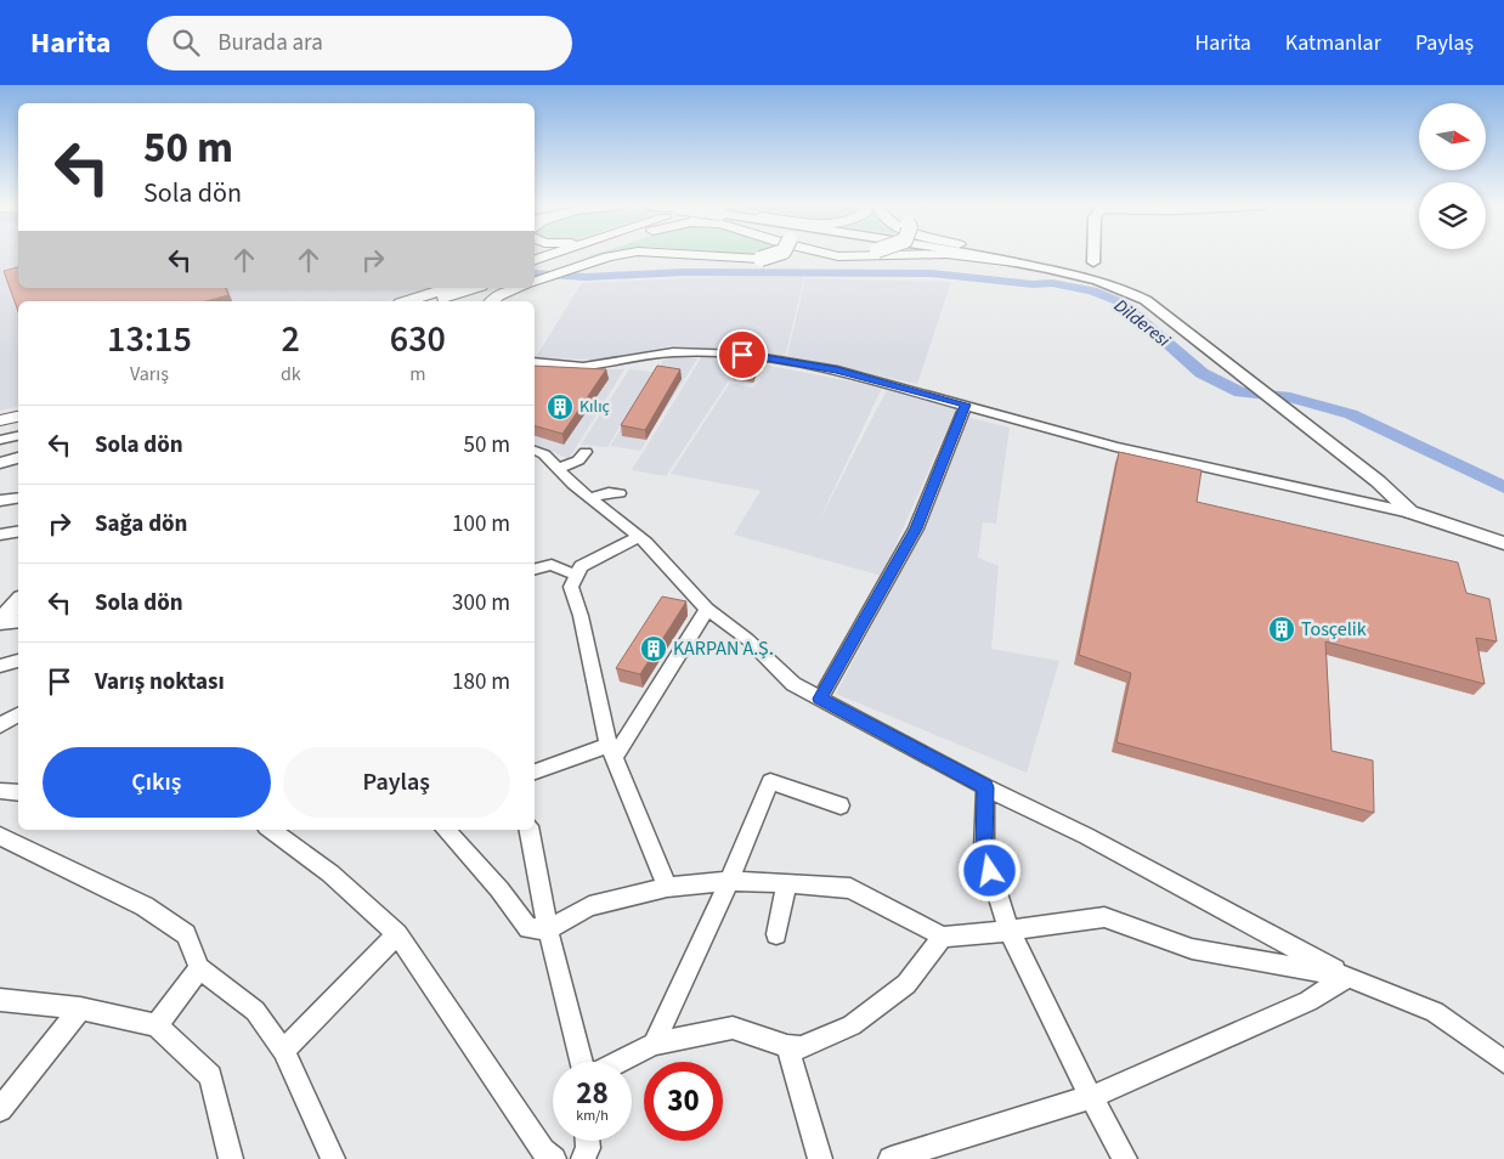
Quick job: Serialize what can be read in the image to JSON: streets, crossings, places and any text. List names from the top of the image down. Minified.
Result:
{"water":["Dilderesi"],"places":{"building":["Kılıç","Tosçelik","KARPAN A.Ş."]},"north":"right","page":{"header":"Harita","search":"Burada ara","nav":["Harita","Katmanlar","Paylaş"],"turn":["50 m","Sola dön"],"eta":["13:15","Varış","2","dk","630","m"],"list":[{"name":"Sola dön","value":"50 m"},{"name":"Sağa dön","value":"100 m"},{"name":"Sola dön","value":"300 m"},{"name":"Varış noktası","value":"180 m"}],"buttons":["Çıkış","Paylaş"],"speed":"28 km/h","limit":"30"}}
